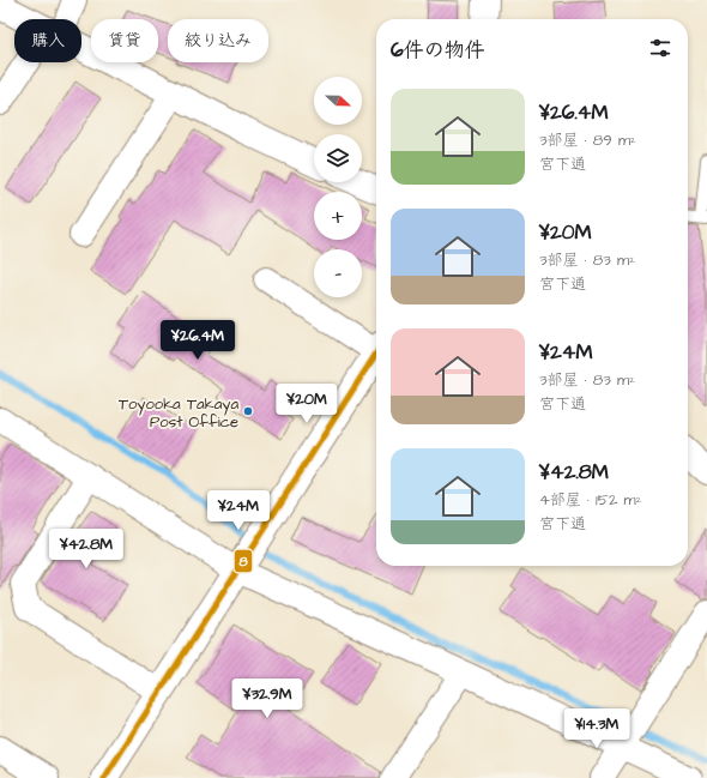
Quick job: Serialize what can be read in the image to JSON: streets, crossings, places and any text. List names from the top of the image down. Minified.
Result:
{"places":["Toyooka Takaya Post Office"],"lines":["transit line 8"],"north":"right","page":{"chip":["購入","賃貸","絞り込み"],"heading":"6件の物件","map_buttons":["+","−"],"list":[{"name":"¥26.4M","note":"3部屋 · 89 m² · 宮下通"},{"name":"¥20M","note":"3部屋 · 83 m² · 宮下通"},{"name":"¥24M","note":"3部屋 · 83 m² · 宮下通"},{"name":"¥42.8M","note":"4部屋 · 152 m² · 宮下通"}],"price":["¥26.4M","¥20M","¥24M","¥42.8M","¥32.9M","¥14.3M"]}}
